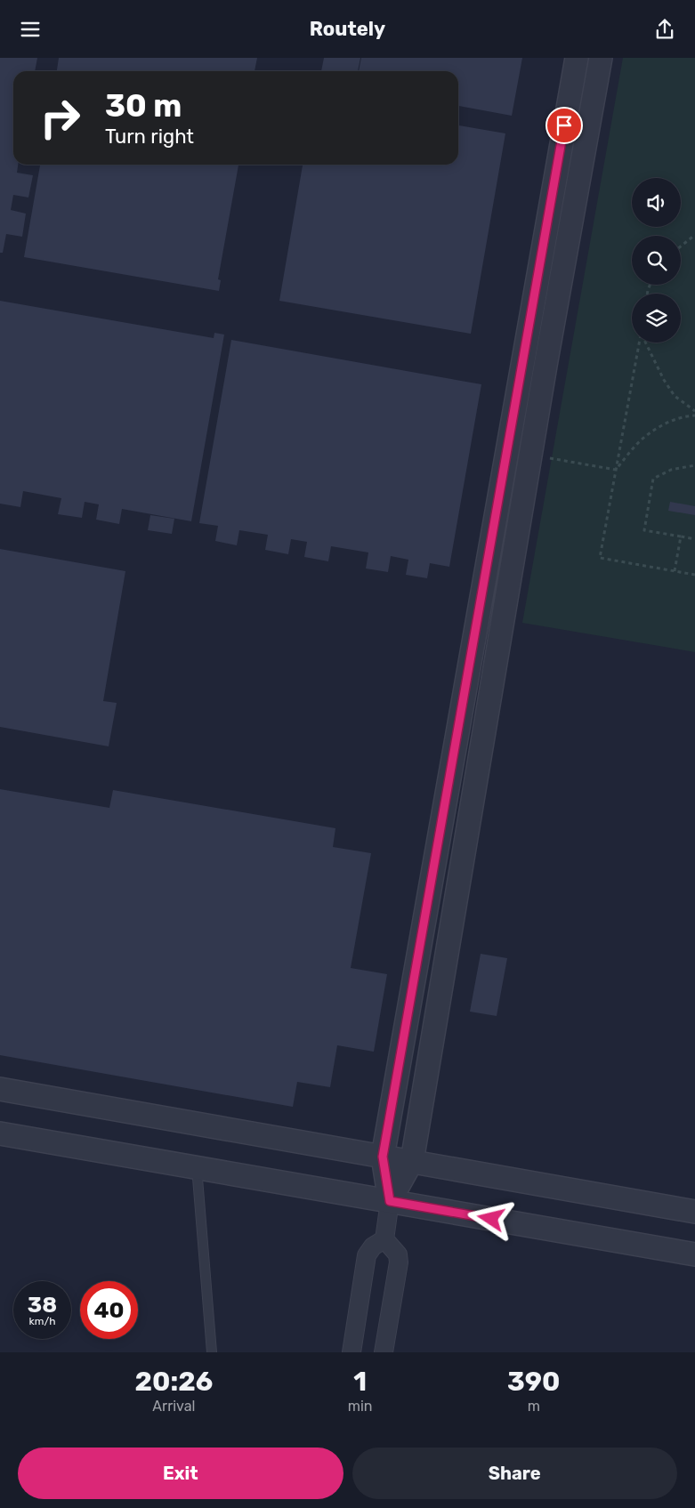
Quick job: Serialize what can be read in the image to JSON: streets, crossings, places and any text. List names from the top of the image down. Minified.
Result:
{"page":{"header":"Routely","turn":["30 m","Turn right"],"speed":"38 km/h","limit":"40","eta":["20:26","Arrival","1","min","390","m"],"buttons":["Exit","Share"]}}
